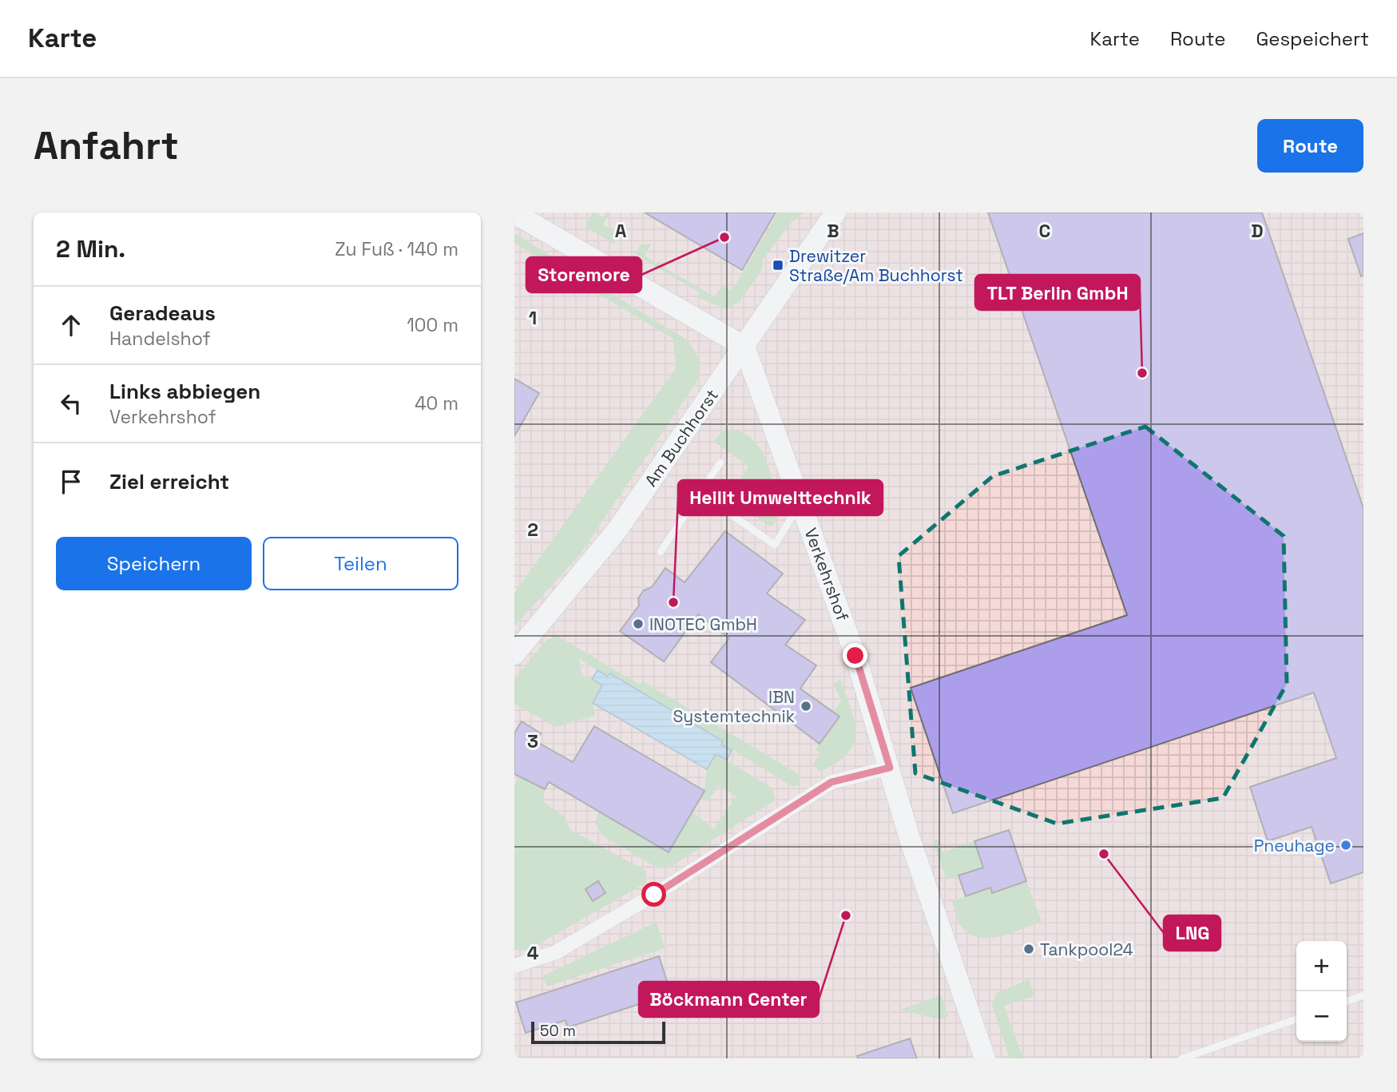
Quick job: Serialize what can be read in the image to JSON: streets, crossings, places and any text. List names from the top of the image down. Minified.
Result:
{"streets":{"main road":["Am Buchhorst","Verkehrshof"]},"crossings":[["Am Buchhorst","Verkehrshof"]],"places":{"other":["Storemore","TLT Berlin GmbH","Heilit Umwelttechnik","INOTEC GmbH","IBN Systemtechnik","Pneuhage","LNG","Böckmann Center","Tankpool24"],"transit":["Drewitzer Straße/Am Buchhorst"]},"scale_bar":"50 m","page":{"header":"Karte","nav":["Karte","Route","Gespeichert"],"buttons":["Route",["Speichern","Teilen"]],"title":"Anfahrt","heading":["2 Min.","Zu Fuß · 140 m"],"list":[["Geradeaus","Handelshof","100 m"],["Links abbiegen","Verkehrshof","40 m"],"Ziel erreicht"],"map_buttons":["+","−"],"scale":"50 m"},"grid":{"columns":["A","B","C","D"],"rows":["1","2","3","4"]}}
